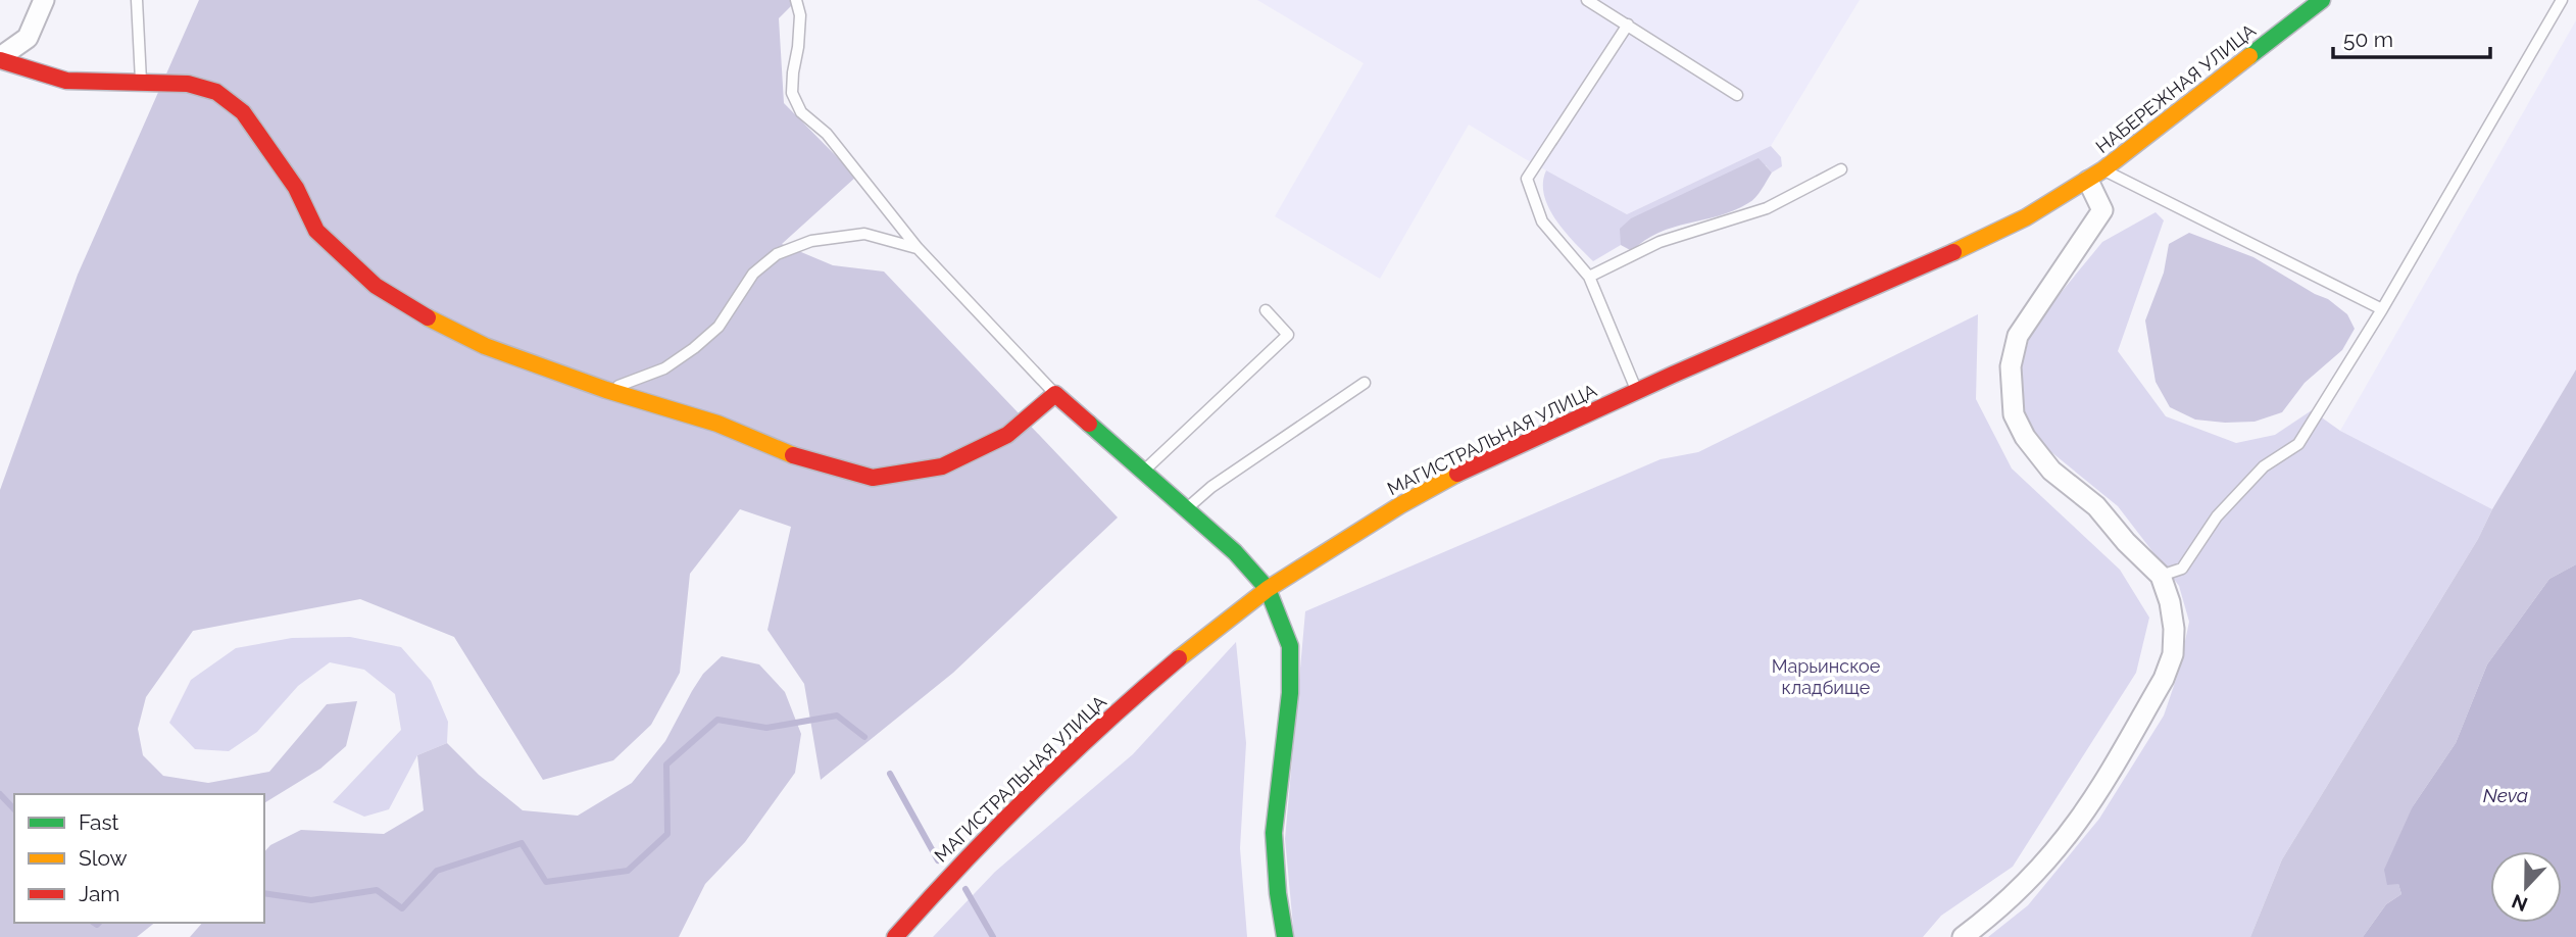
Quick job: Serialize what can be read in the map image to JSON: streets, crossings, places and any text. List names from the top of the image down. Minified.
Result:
{"streets":{"street":["НАБЕРЕЖНАЯ УЛИЦА","МАГИСТРАЛЬНАЯ УЛИЦА"]},"crossings":[["НАБЕРЕЖНАЯ УЛИЦА","МАГИСТРАЛЬНАЯ УЛИЦА"]],"water":["Neva"],"parks":["Марьинское кладбище"],"legend":["Fast","Slow","Jam"],"scale_bar":"50 m","north":"bottom"}
